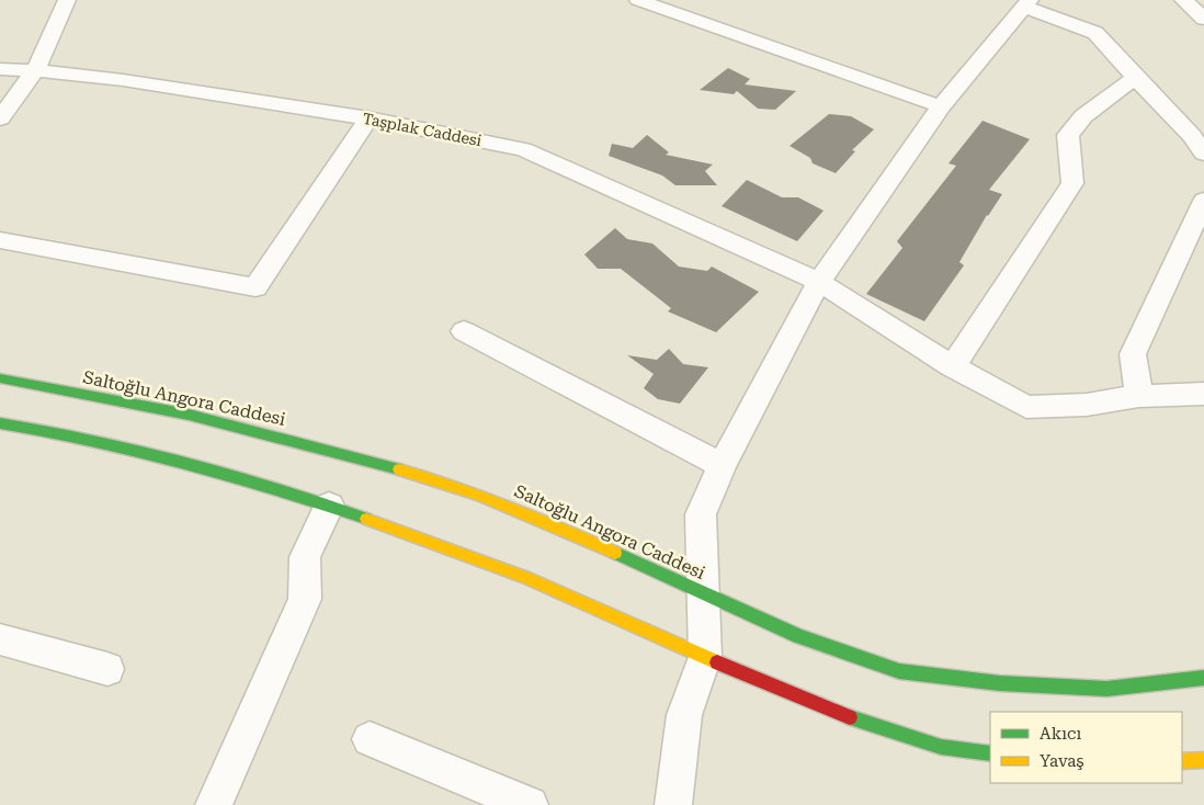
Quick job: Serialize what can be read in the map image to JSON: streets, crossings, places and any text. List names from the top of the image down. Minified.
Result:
{"streets":{"street":["Taşplak Caddesi","Saltoğlu Angora Caddesi"]},"legend":["Akıcı","Yavaş"]}
